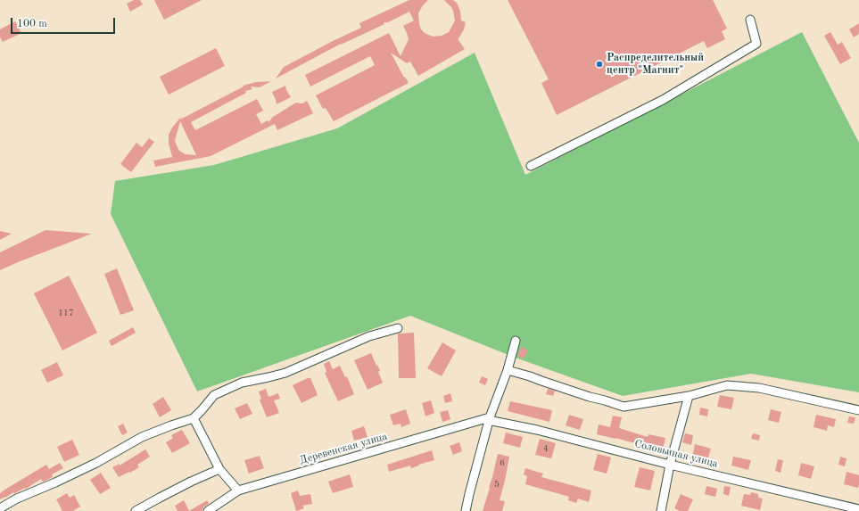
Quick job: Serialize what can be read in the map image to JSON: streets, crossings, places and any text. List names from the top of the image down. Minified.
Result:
{"streets":{"street":["Деревенская улица","Соловьиная улица"]},"crossings":[["Деревенская улица","Соловьиная улица"]],"places":["Распределительный центр \"Магнит\""],"house_numbers":["117","4","6","5"],"scale_bar":"100 m"}
